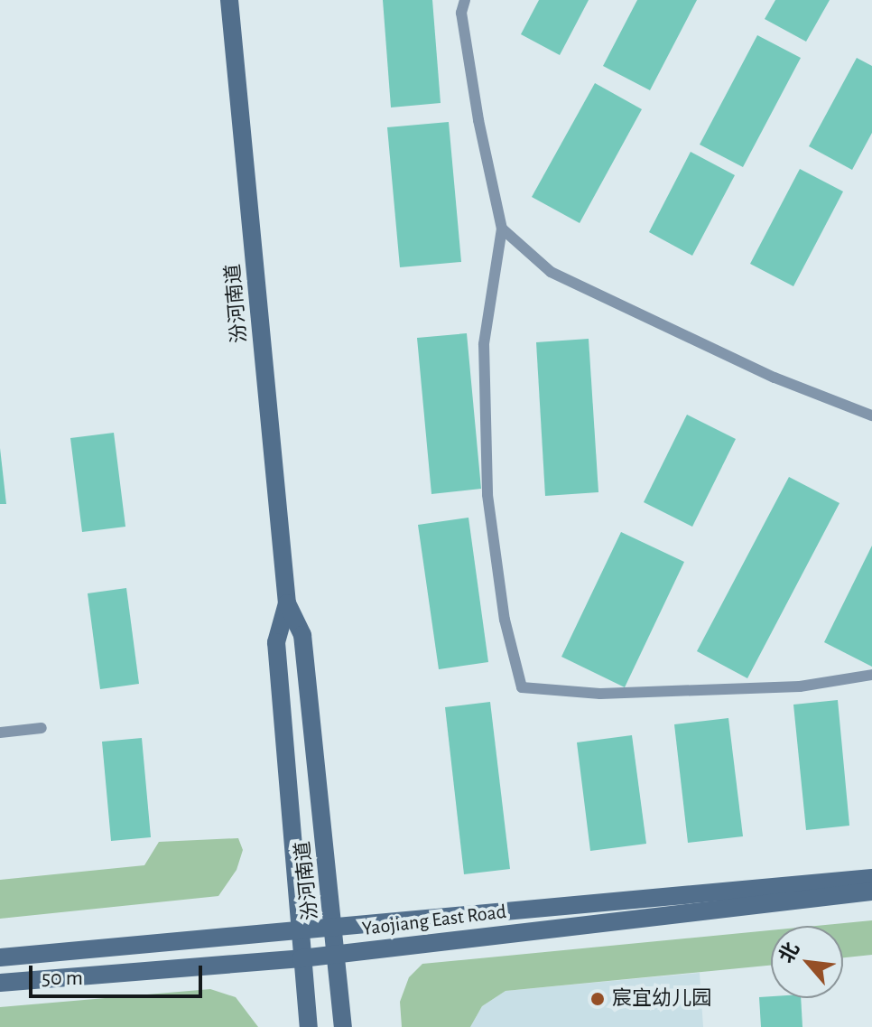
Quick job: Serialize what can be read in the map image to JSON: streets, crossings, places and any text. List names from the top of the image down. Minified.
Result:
{"streets":{"street":["汾河南道","Yaojiang East Road"]},"crossings":[["汾河南道","Yaojiang East Road"]],"places":["宸宜幼儿园"],"scale_bar":"50 m","north":"top left"}
